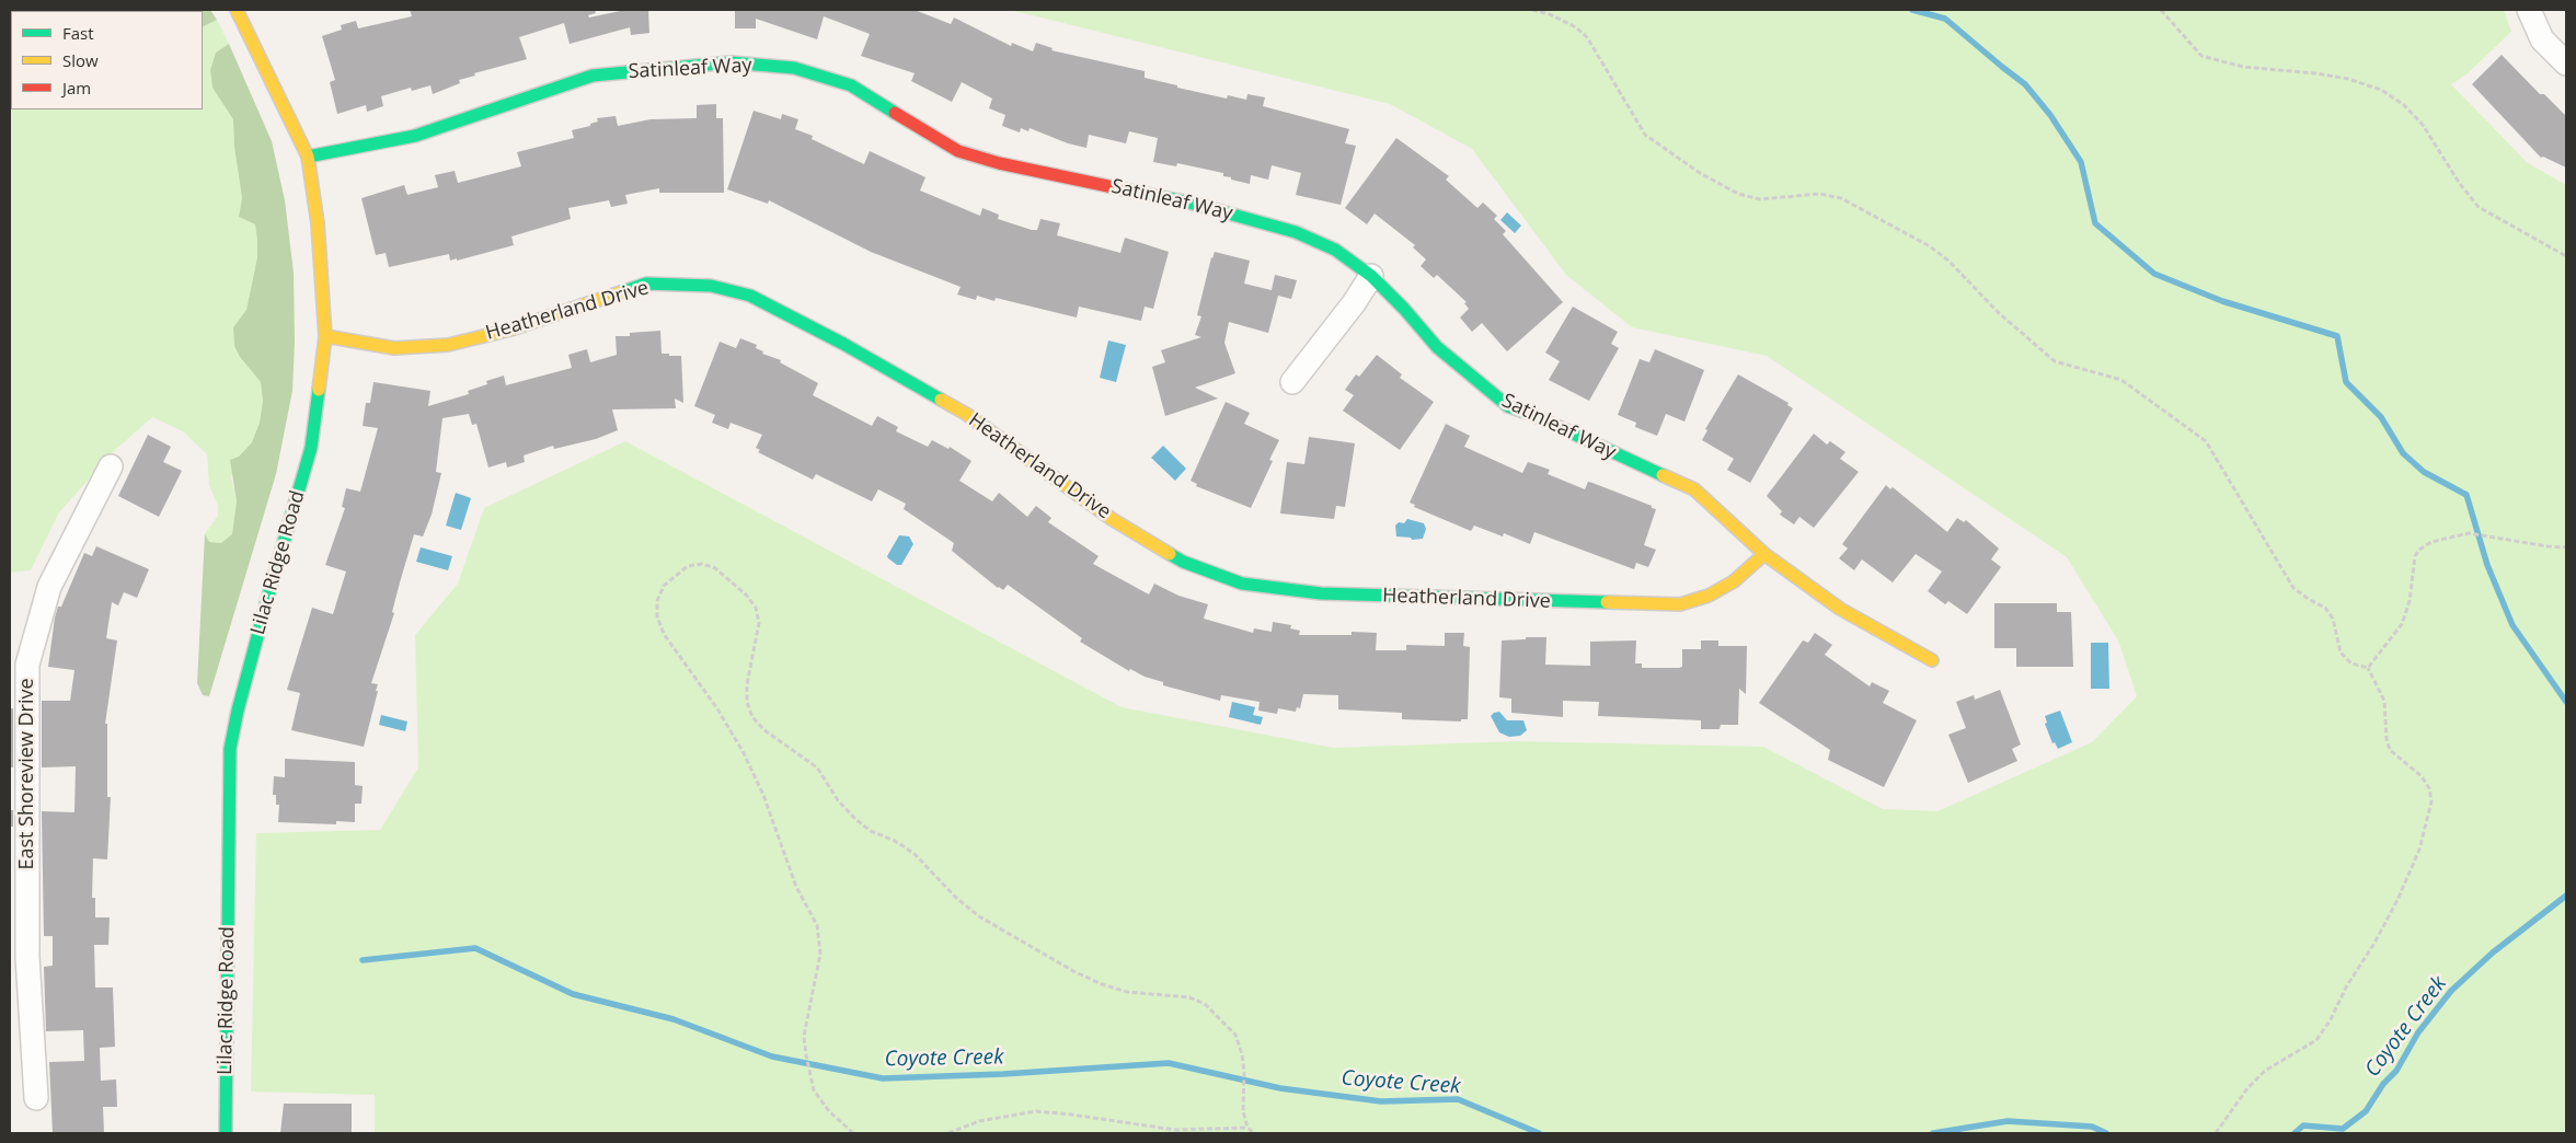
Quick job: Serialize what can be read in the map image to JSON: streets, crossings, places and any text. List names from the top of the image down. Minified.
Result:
{"streets":{"street":["Satinleaf Way","Heatherland Drive","Lilac Ridge Road","East Shoreview Drive"]},"crossings":[["Satinleaf Way","Heatherland Drive"],["Satinleaf Way","Lilac Ridge Road"],["Heatherland Drive","Lilac Ridge Road"]],"water":["Coyote Creek"],"legend":["Fast","Slow","Jam"]}
